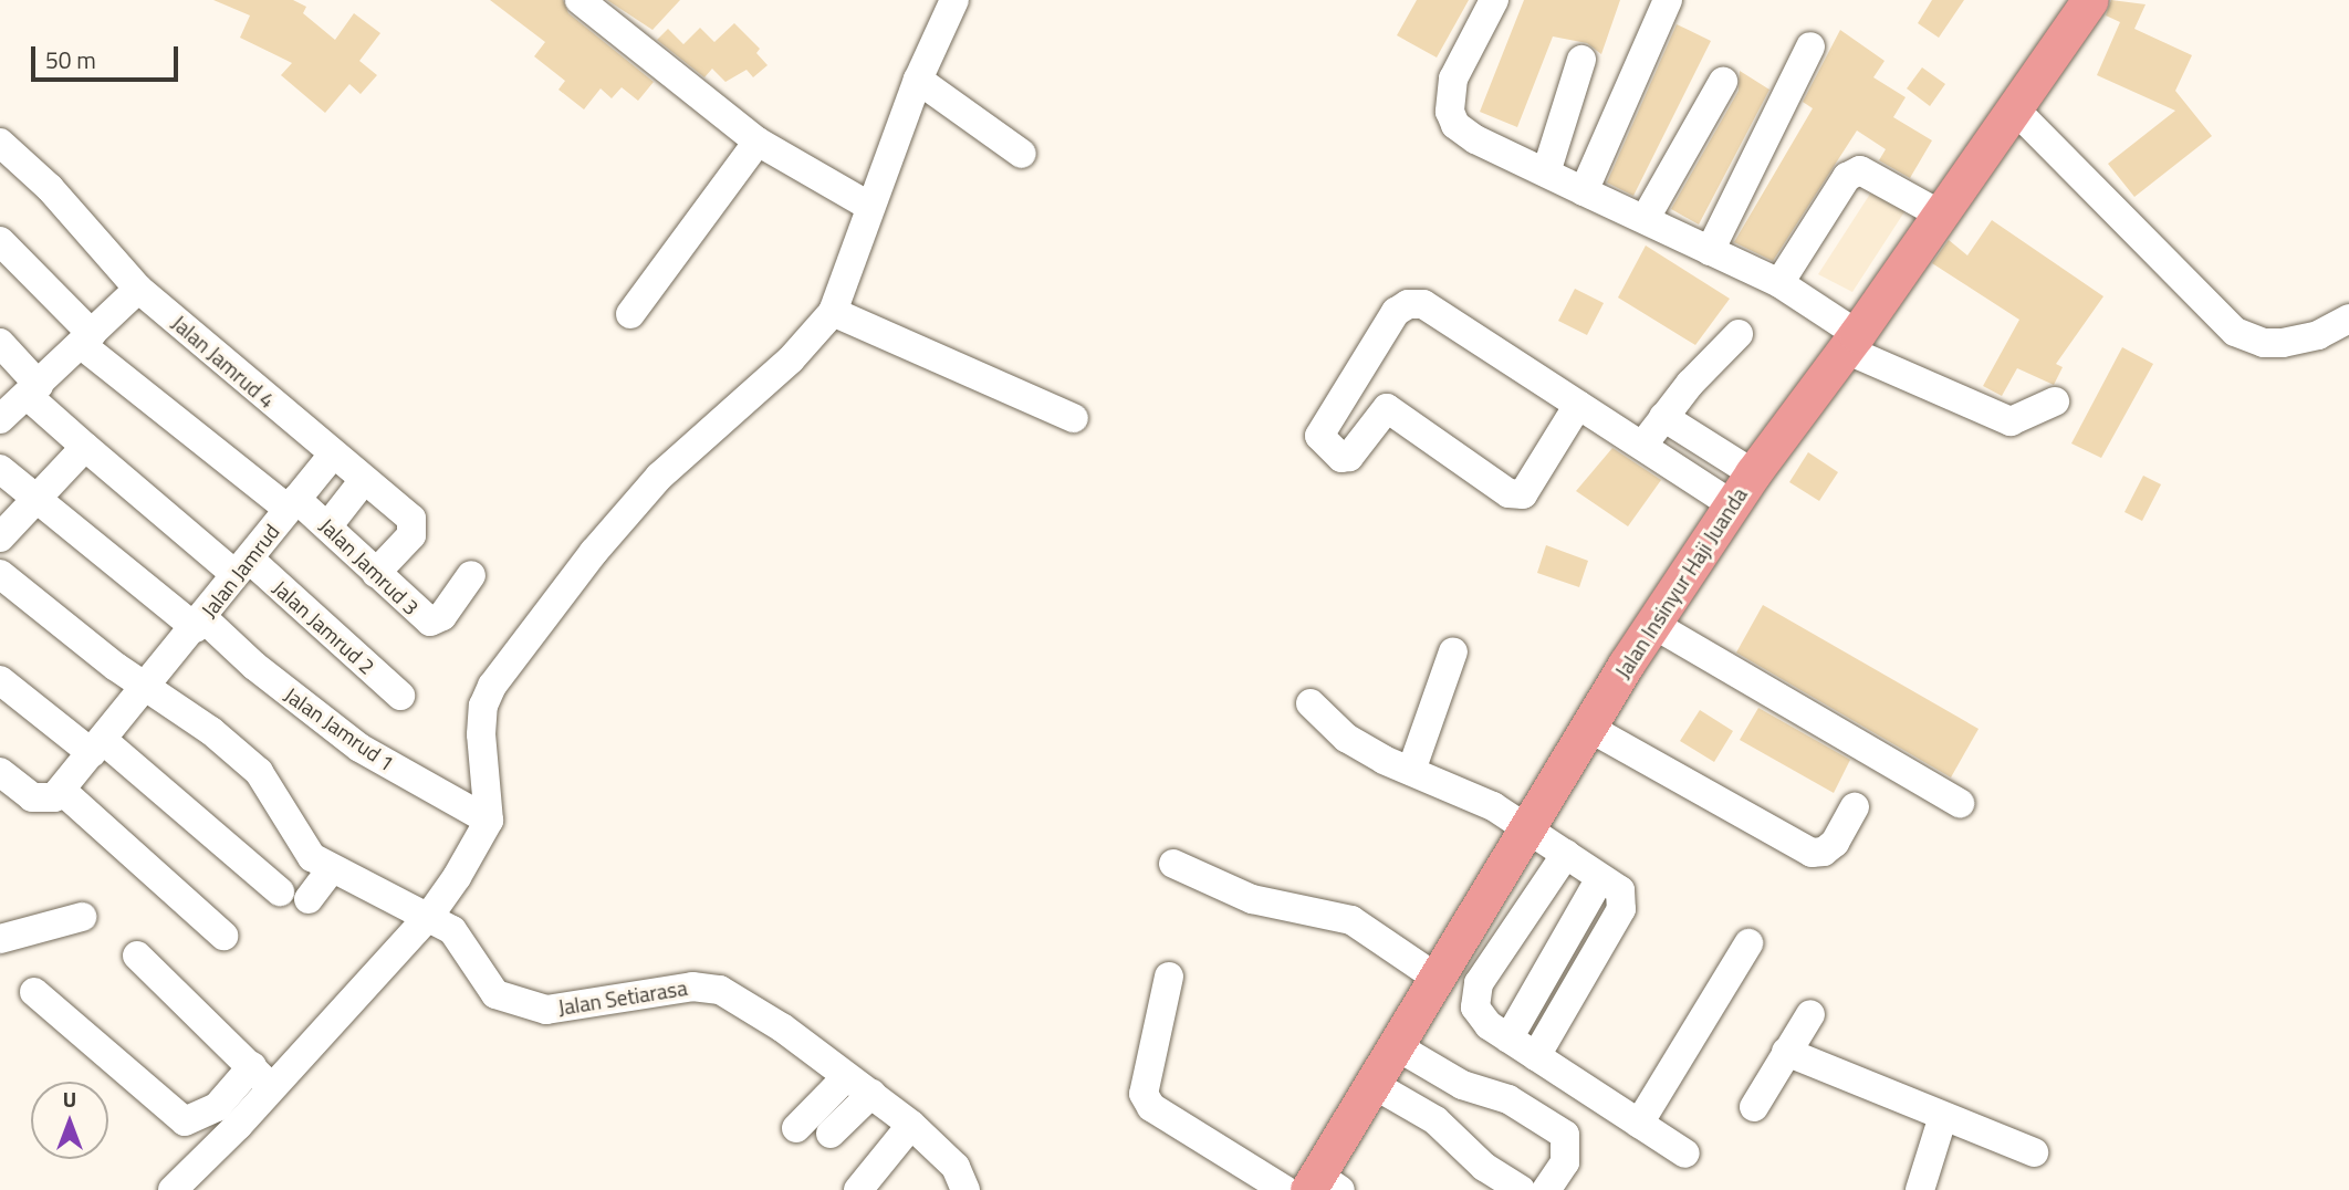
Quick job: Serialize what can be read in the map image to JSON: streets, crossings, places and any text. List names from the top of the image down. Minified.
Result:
{"streets":{"main road":["Jalan Insinyur Haji Juanda"],"street":["Jalan Jamrud 4","Jalan Jamrud 3","Jalan Jamrud","Jalan Jamrud 2","Jalan Jamrud 1","Jalan Setiarasa"]},"crossings":[["Jalan Jamrud 4","Jalan Jamrud 3"],["Jalan Jamrud 4","Jalan Jamrud"],["Jalan Jamrud 3","Jalan Jamrud"],["Jalan Jamrud","Jalan Jamrud 2"],["Jalan Jamrud","Jalan Jamrud 1"],["Jalan Jamrud","Jalan Setiarasa"]],"scale_bar":"50 m","north":"top"}
